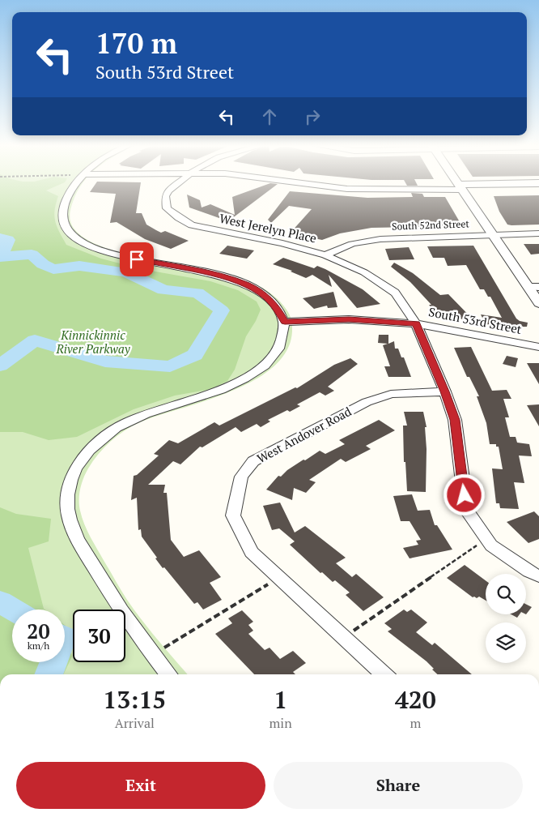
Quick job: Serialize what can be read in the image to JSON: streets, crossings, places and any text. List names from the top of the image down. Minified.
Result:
{"streets":{"street":["South 52nd Street","West Jerelyn Place","South 53rd Street","West Andover Road"]},"crossings":[["South 52nd Street","West Jerelyn Place"],["West Jerelyn Place","South 53rd Street"],["West Jerelyn Place","West Andover Road"]],"parks":["Kinnickinnic River Parkway"],"page":{"turn":["170 m","South 53rd Street"],"speed":"20 km/h","limit":"30","eta":["13:15","Arrival","1","min","420","m"],"buttons":["Exit","Share"]}}
